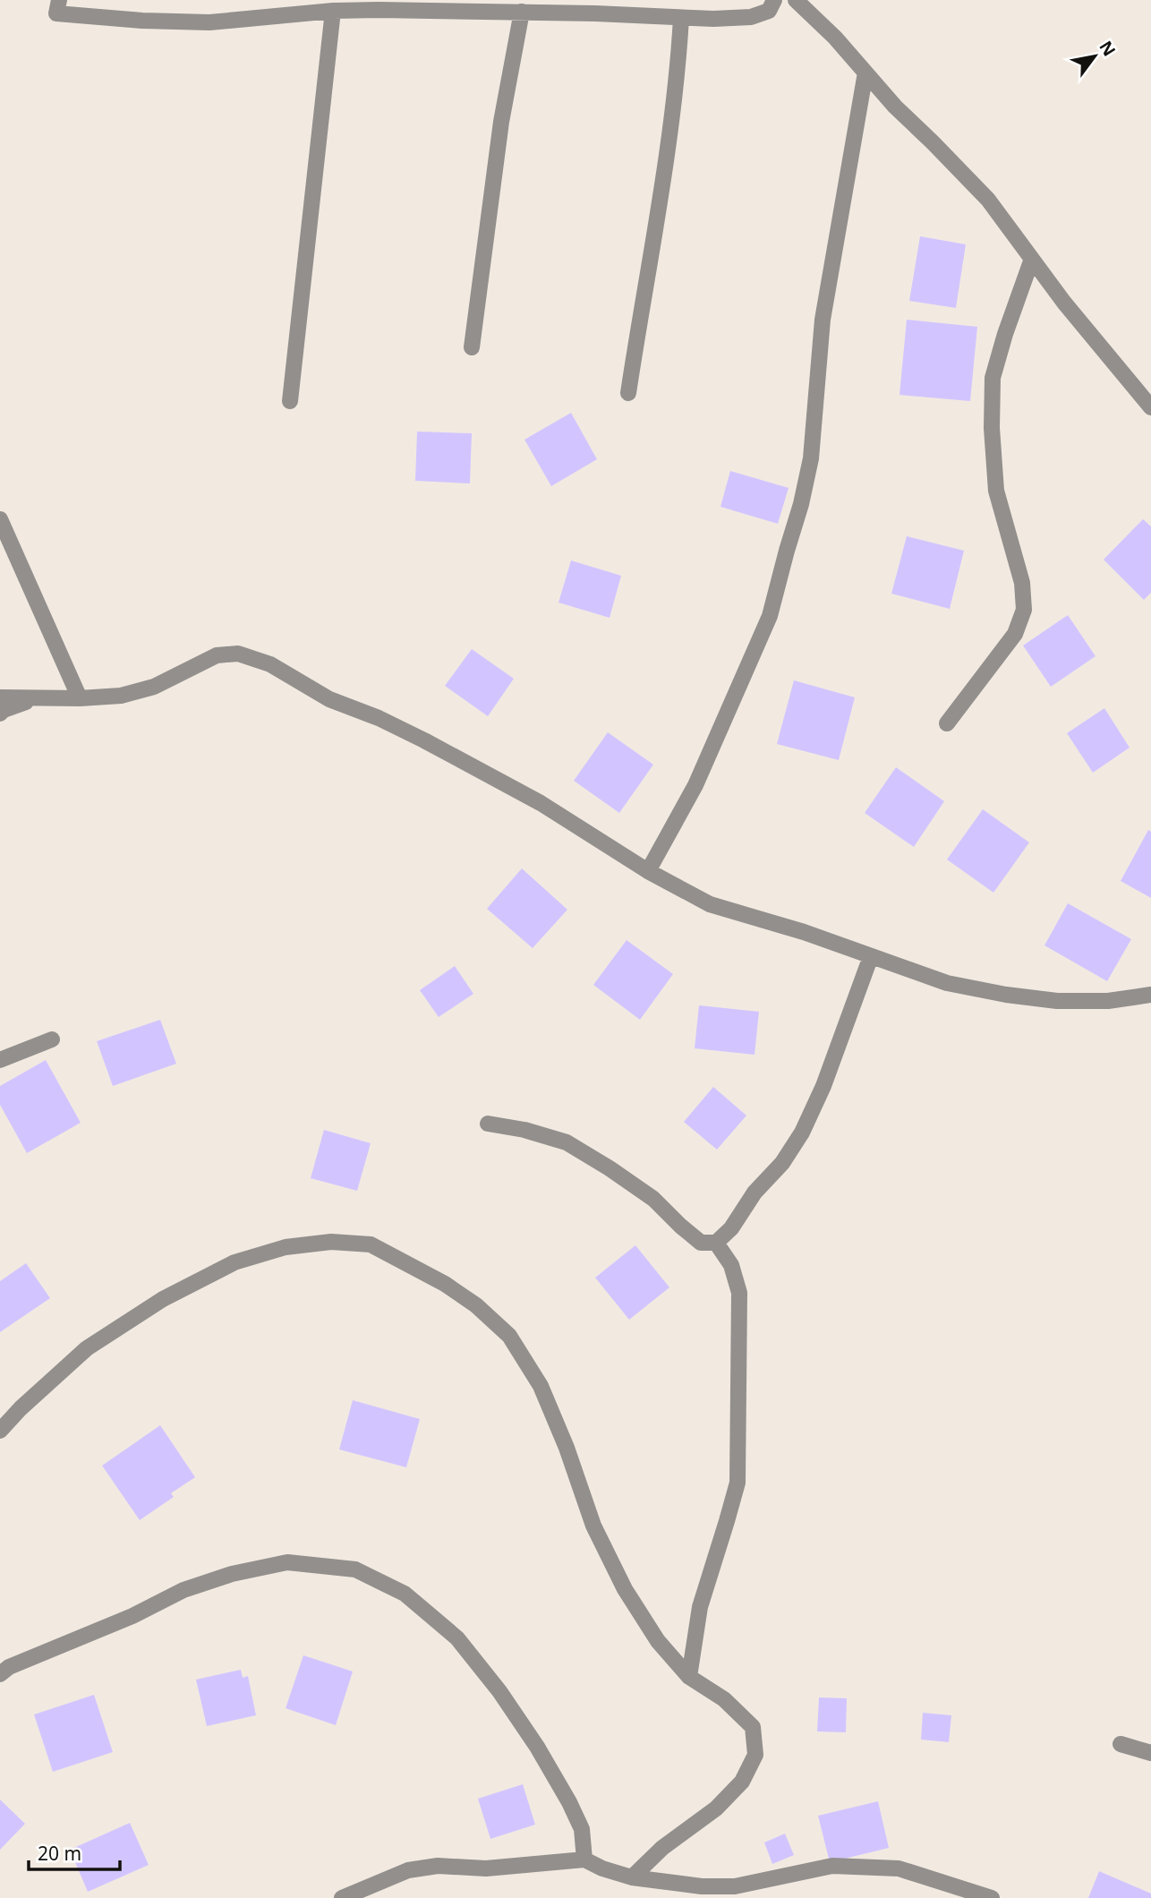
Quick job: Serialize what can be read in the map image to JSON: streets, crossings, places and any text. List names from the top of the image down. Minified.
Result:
{"scale_bar":"20 m","north":"top right"}
